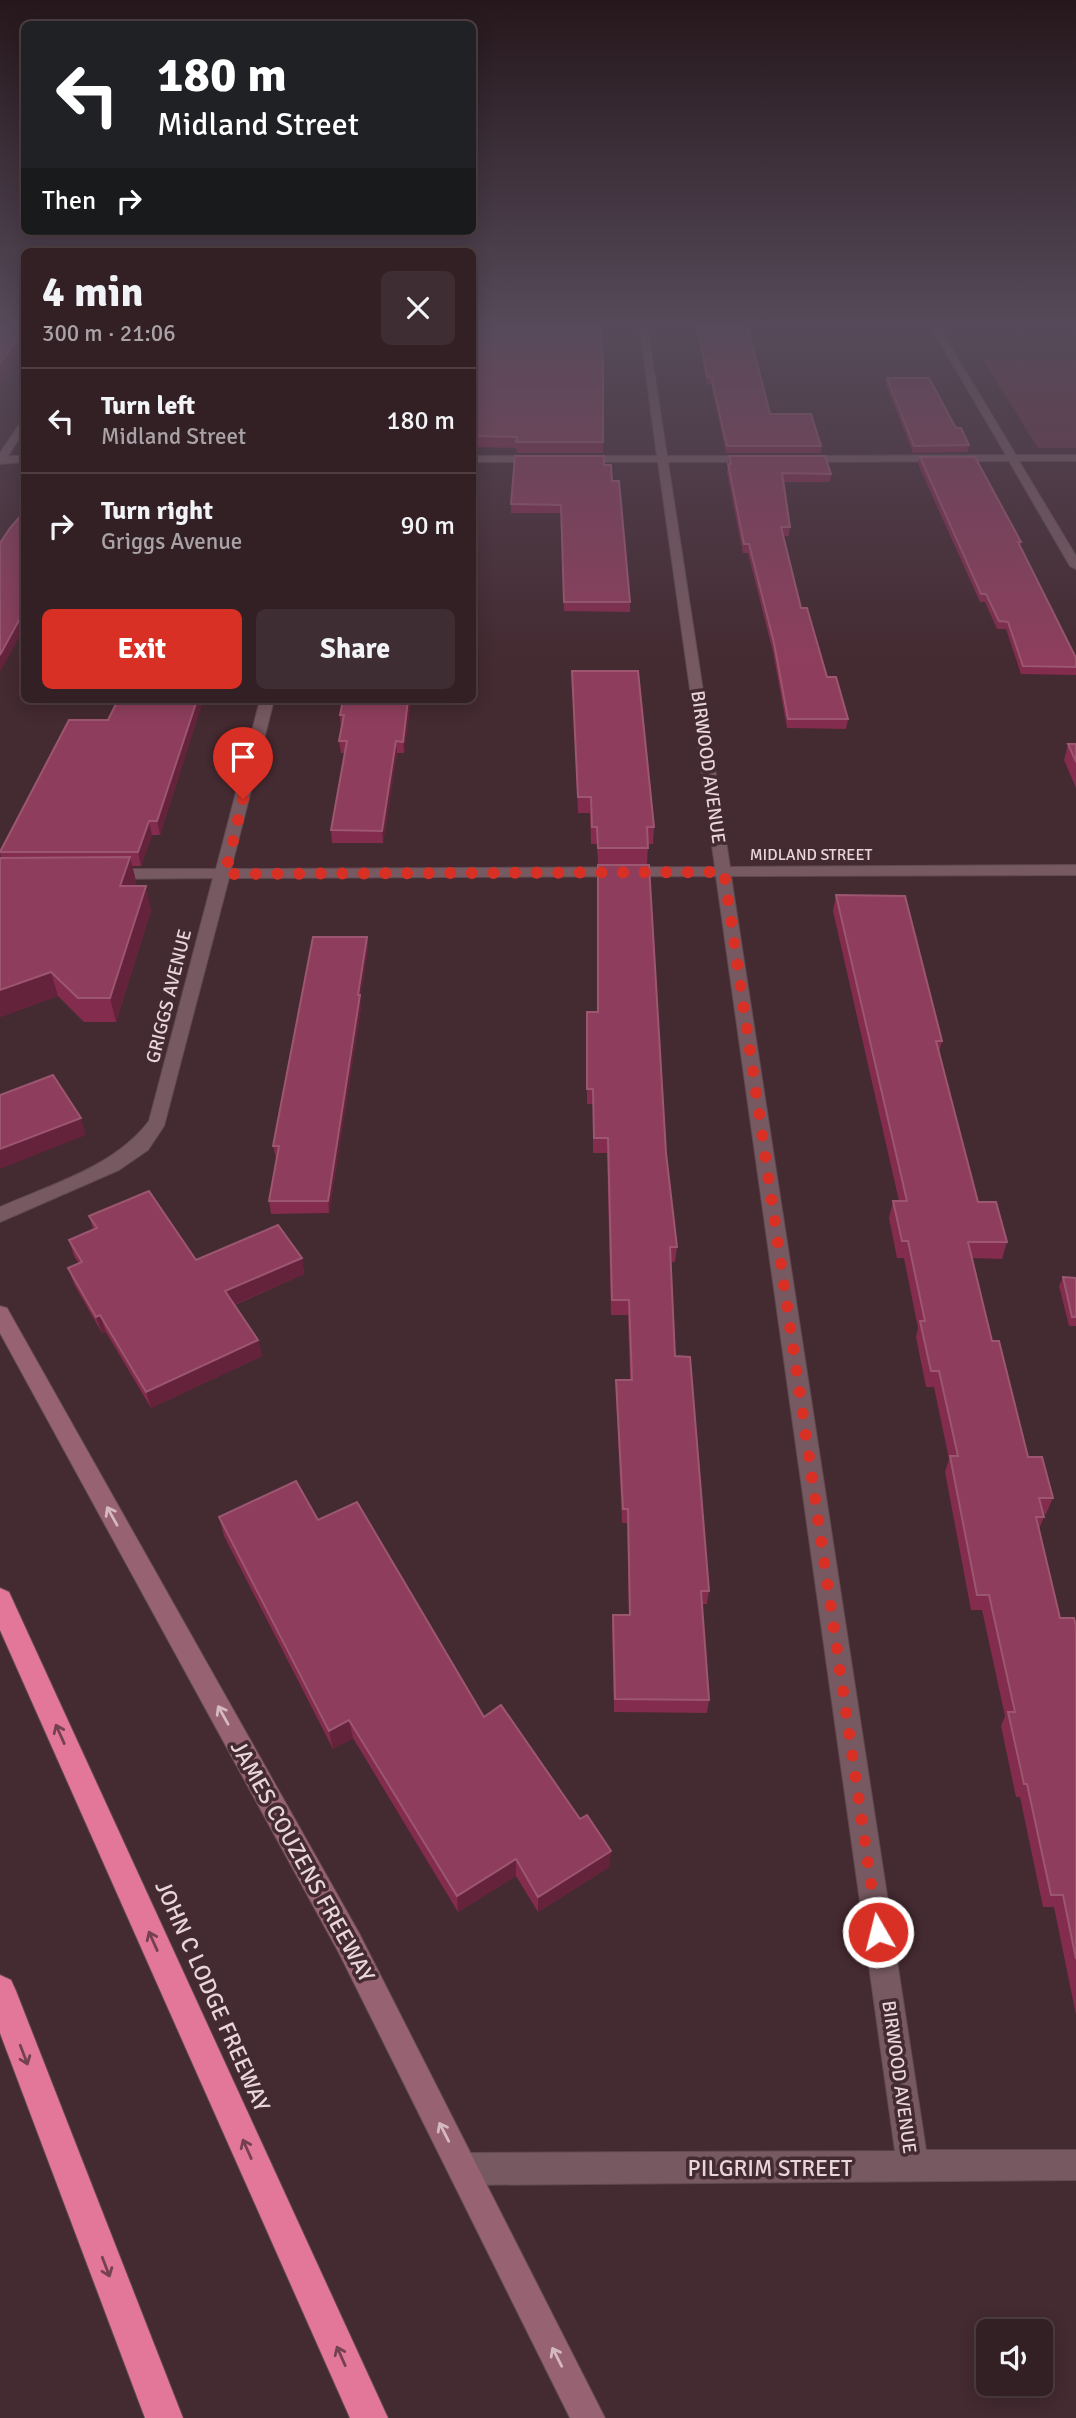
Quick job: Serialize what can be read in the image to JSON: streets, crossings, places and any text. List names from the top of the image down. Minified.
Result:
{"streets":{"highway":["JOHN C LODGE FREEWAY"],"main road":["JAMES COUZENS FREEWAY"],"street":["BIRWOOD AVENUE","MIDLAND STREET","GRIGGS AVENUE","PILGRIM STREET"]},"crossings":[["BIRWOOD AVENUE","MIDLAND STREET"],["BIRWOOD AVENUE","PILGRIM STREET"],["MIDLAND STREET","GRIGGS AVENUE"],["JAMES COUZENS FREEWAY","PILGRIM STREET"]],"one_way":["JAMES COUZENS FREEWAY"],"page":{"turn":["180 m","Midland Street"],"then":"Then","heading":["4 min","300 m · 21:06"],"list":[{"name":"Turn left","note":"Midland Street","value":"180 m"},{"name":"Turn right","note":"Griggs Avenue","value":"90 m"}],"buttons":["Exit","Share"]}}
